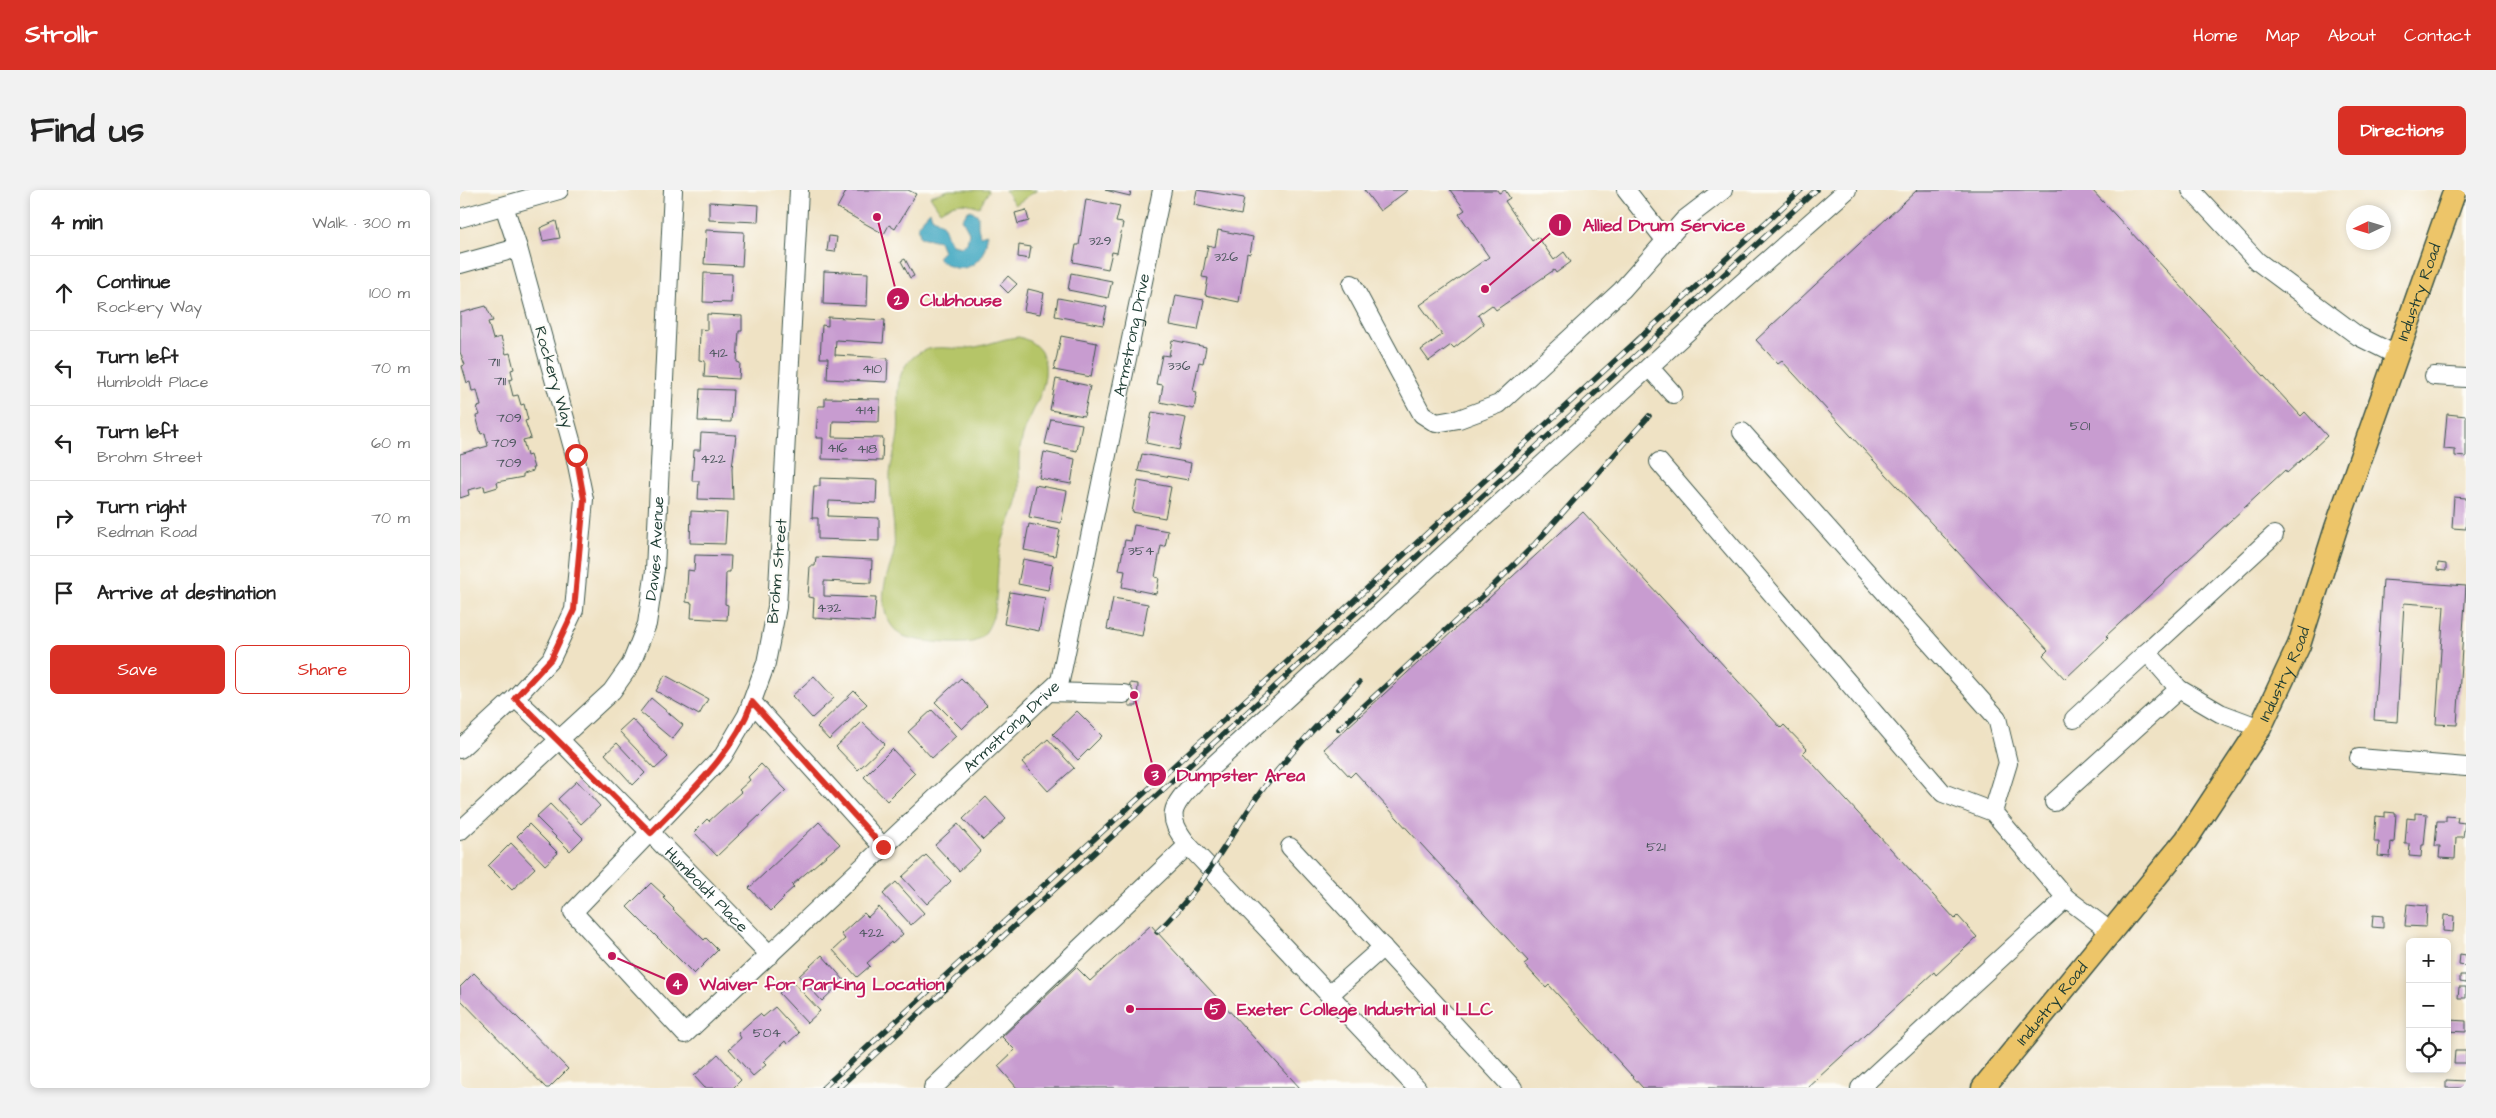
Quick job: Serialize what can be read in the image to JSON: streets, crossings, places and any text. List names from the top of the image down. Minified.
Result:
{"streets":{"main road":["Industry Road"],"street":["Armstrong Drive","Rockery Way","Davies Avenue","Brohm Street","Humboldt Place"]},"crossings":[["Armstrong Drive","Brohm Street"],["Armstrong Drive","Humboldt Place"],["Rockery Way","Humboldt Place"],["Davies Avenue","Humboldt Place"],["Brohm Street","Humboldt Place"]],"places":["Clubhouse","Allied Drum Service","Dumpster Area","Waiver for Parking Location","Exeter College Industrial II LLC"],"house_numbers":["329","326","412","711","336","410","711","414","709","501","709","416","418","422","709","354","432","521","422","504"],"north":"left","page":{"header":"Strollr","nav":["Home","Map","About","Contact"],"title":"Find us","buttons":["Directions",["Save","Share"]],"heading":["4 min","Walk · 300 m"],"list":[["Continue","Rockery Way","100 m"],["Turn left","Humboldt Place","70 m"],["Turn left","Brohm Street","60 m"],["Turn right","Redman Road","70 m"],"Arrive at destination"],"map_buttons":["+","−"]}}
